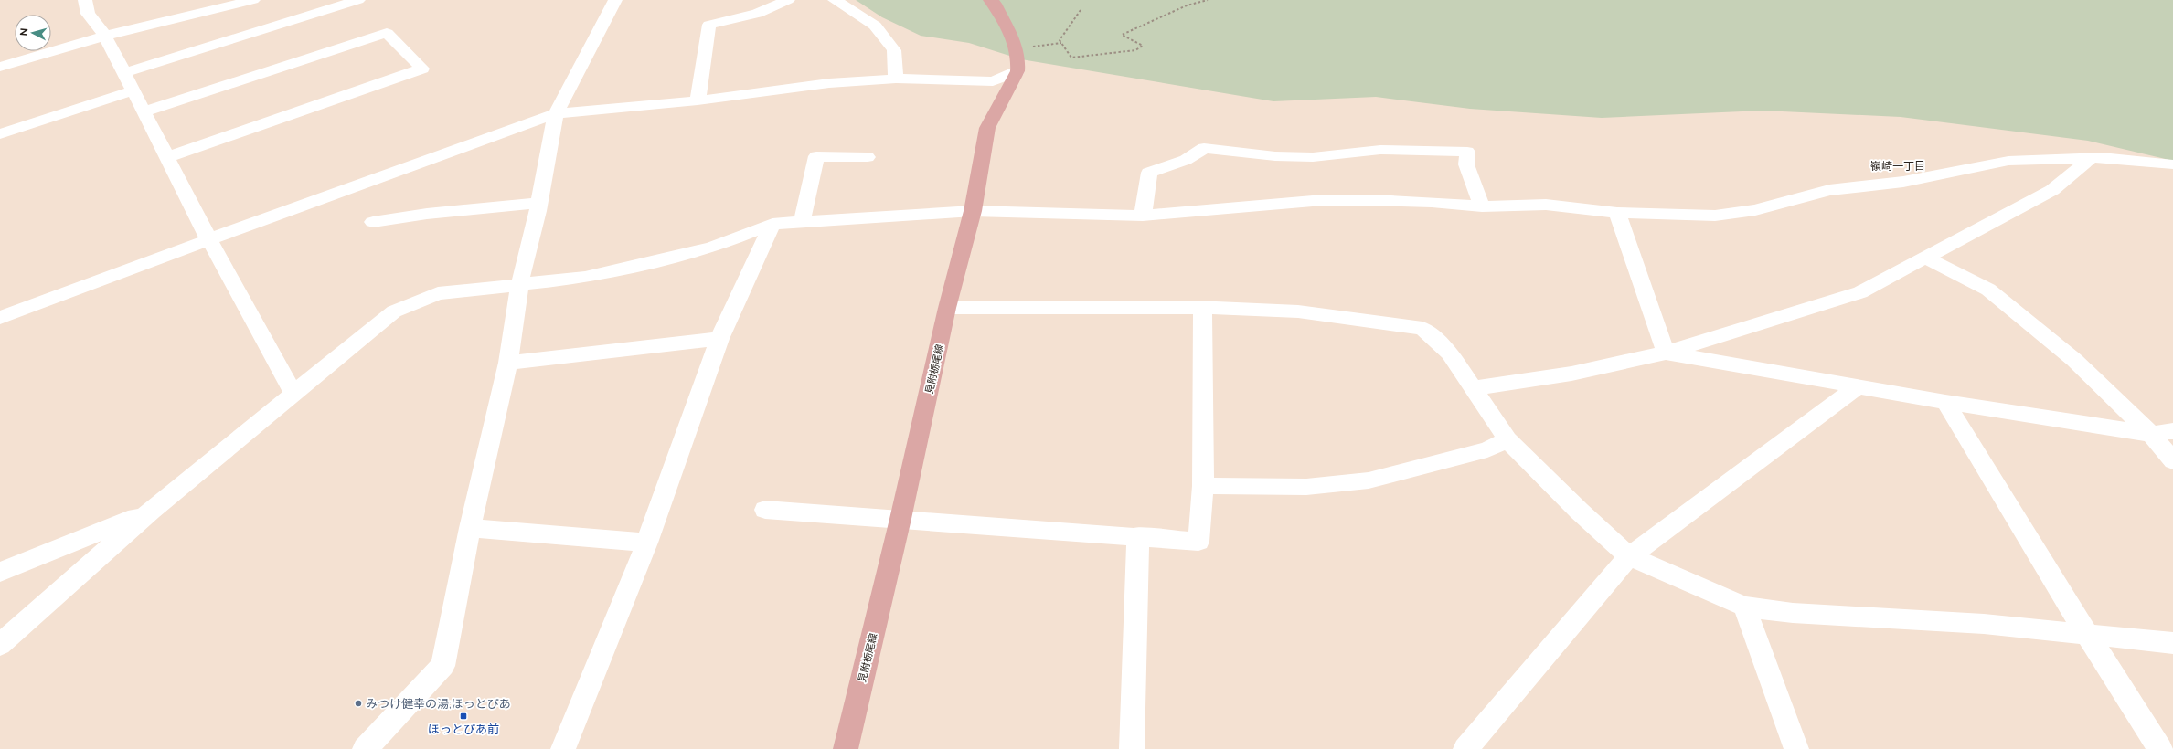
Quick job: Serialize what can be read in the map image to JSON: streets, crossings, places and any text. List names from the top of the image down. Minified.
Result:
{"streets":{"main road":["見附栃尾線"]},"districts":["嶺崎一丁目"],"places":{"other":["みつけ健幸の湯;ほっとぴあ"],"transit":["ほっとぴあ前"]},"north":"left"}
